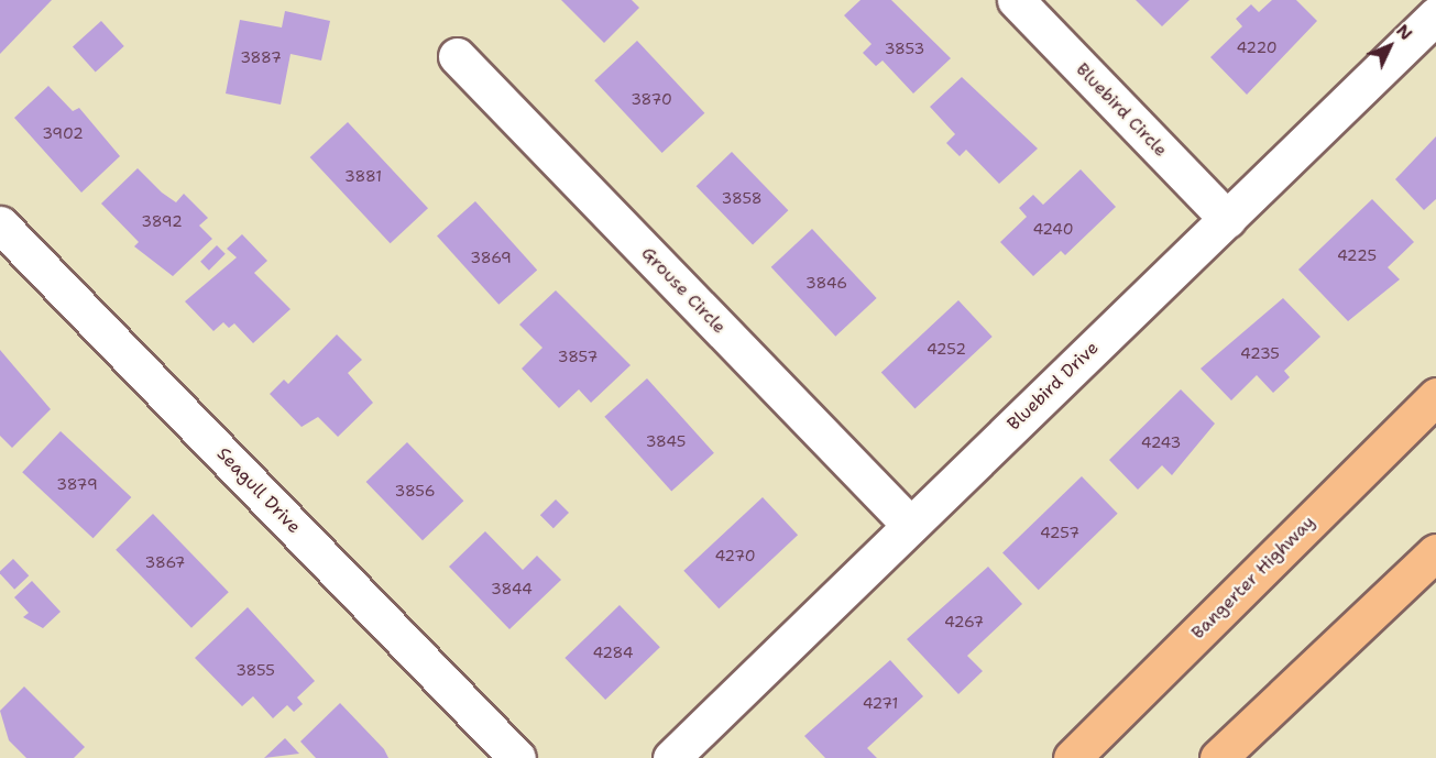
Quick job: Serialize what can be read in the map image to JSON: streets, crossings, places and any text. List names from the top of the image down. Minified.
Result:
{"streets":{"highway":["Bangerter Highway"],"street":["Bluebird Circle","Grouse Circle","Bluebird Drive","Seagull Drive"]},"crossings":[["Bluebird Circle","Bluebird Drive"],["Grouse Circle","Bluebird Drive"]],"house_numbers":["4220","3853","3887","3870","3902","3881","3858","3892","4240","4225","3869","3846","4252","4235","3857","3845","4243","3879","3856","4257","4270","3867","3844","4267","4284","3855","4271"],"north":"top right"}
